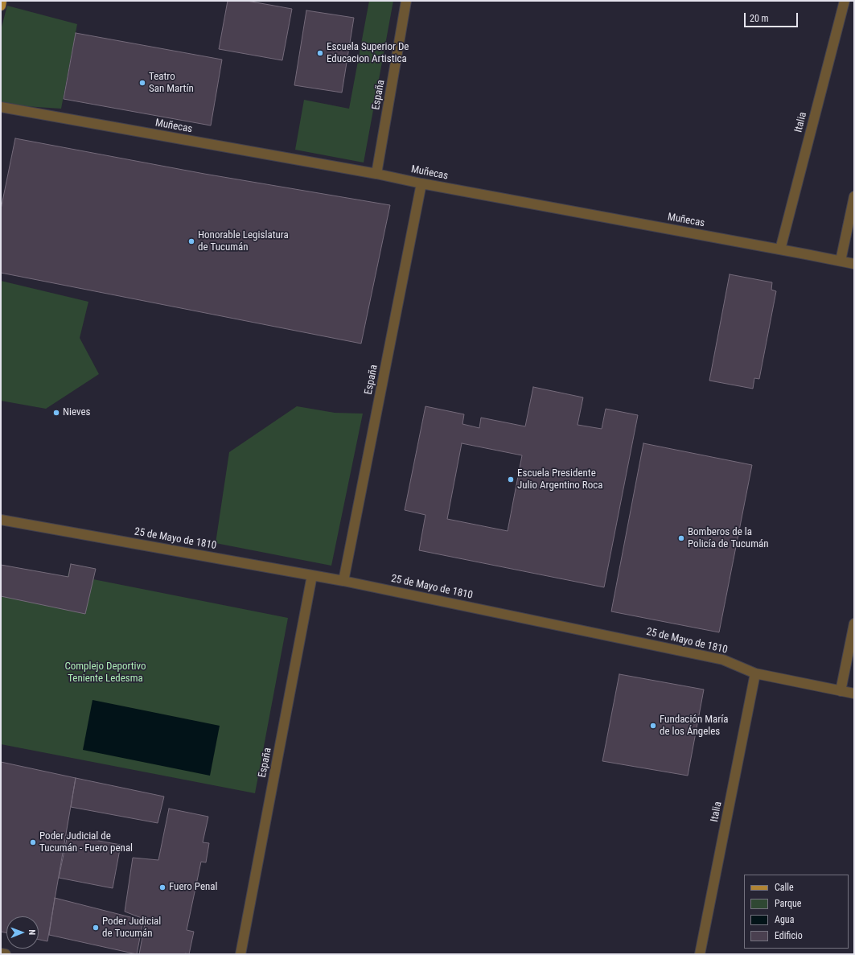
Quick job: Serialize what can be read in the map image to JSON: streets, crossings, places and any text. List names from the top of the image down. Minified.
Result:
{"streets":{"street":["España","Italia","Muñecas","25 de Mayo de 1810"]},"crossings":[["España","Muñecas"],["España","25 de Mayo de 1810"],["Italia","Muñecas"],["Italia","25 de Mayo de 1810"]],"parks":["Complejo Deportivo Teniente Ledesma"],"places":["Escuela Superior De Educacion Artistica","Teatro San Martín","Honorable Legislatura de Tucumán","Nieves","Escuela Presidente Julio Argentino Roca","Bomberos de la Policía de Tucumán","Fundación María de los Ángeles","Poder Judicial de Tucumán - Fuero penal","Fuero Penal","Poder Judicial de Tucumán"],"legend":["Calle","Parque","Agua","Edificio"],"scale_bar":"20 m","north":"right"}
